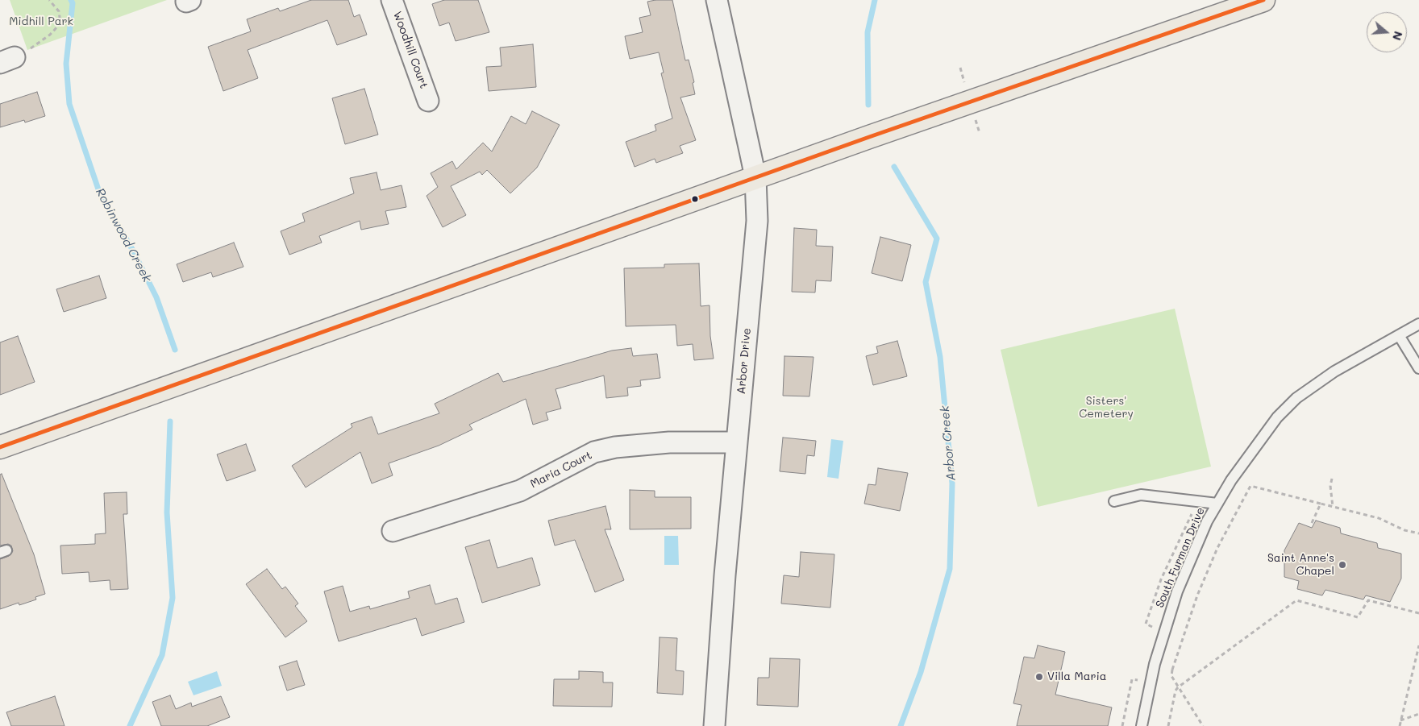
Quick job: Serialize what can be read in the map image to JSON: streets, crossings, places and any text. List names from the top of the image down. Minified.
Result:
{"streets":{"street":["Woodhill Court","Arbor Drive","Maria Court"],"lane":["South Furman Drive"]},"crossings":[["Arbor Drive","Maria Court"]],"water":["Robinwood Creek","Arbor Creek"],"parks":["Midhill Park","Sisters' Cemetery"],"places":["Saint Anne's Chapel","Villa Maria"],"north":"right"}
